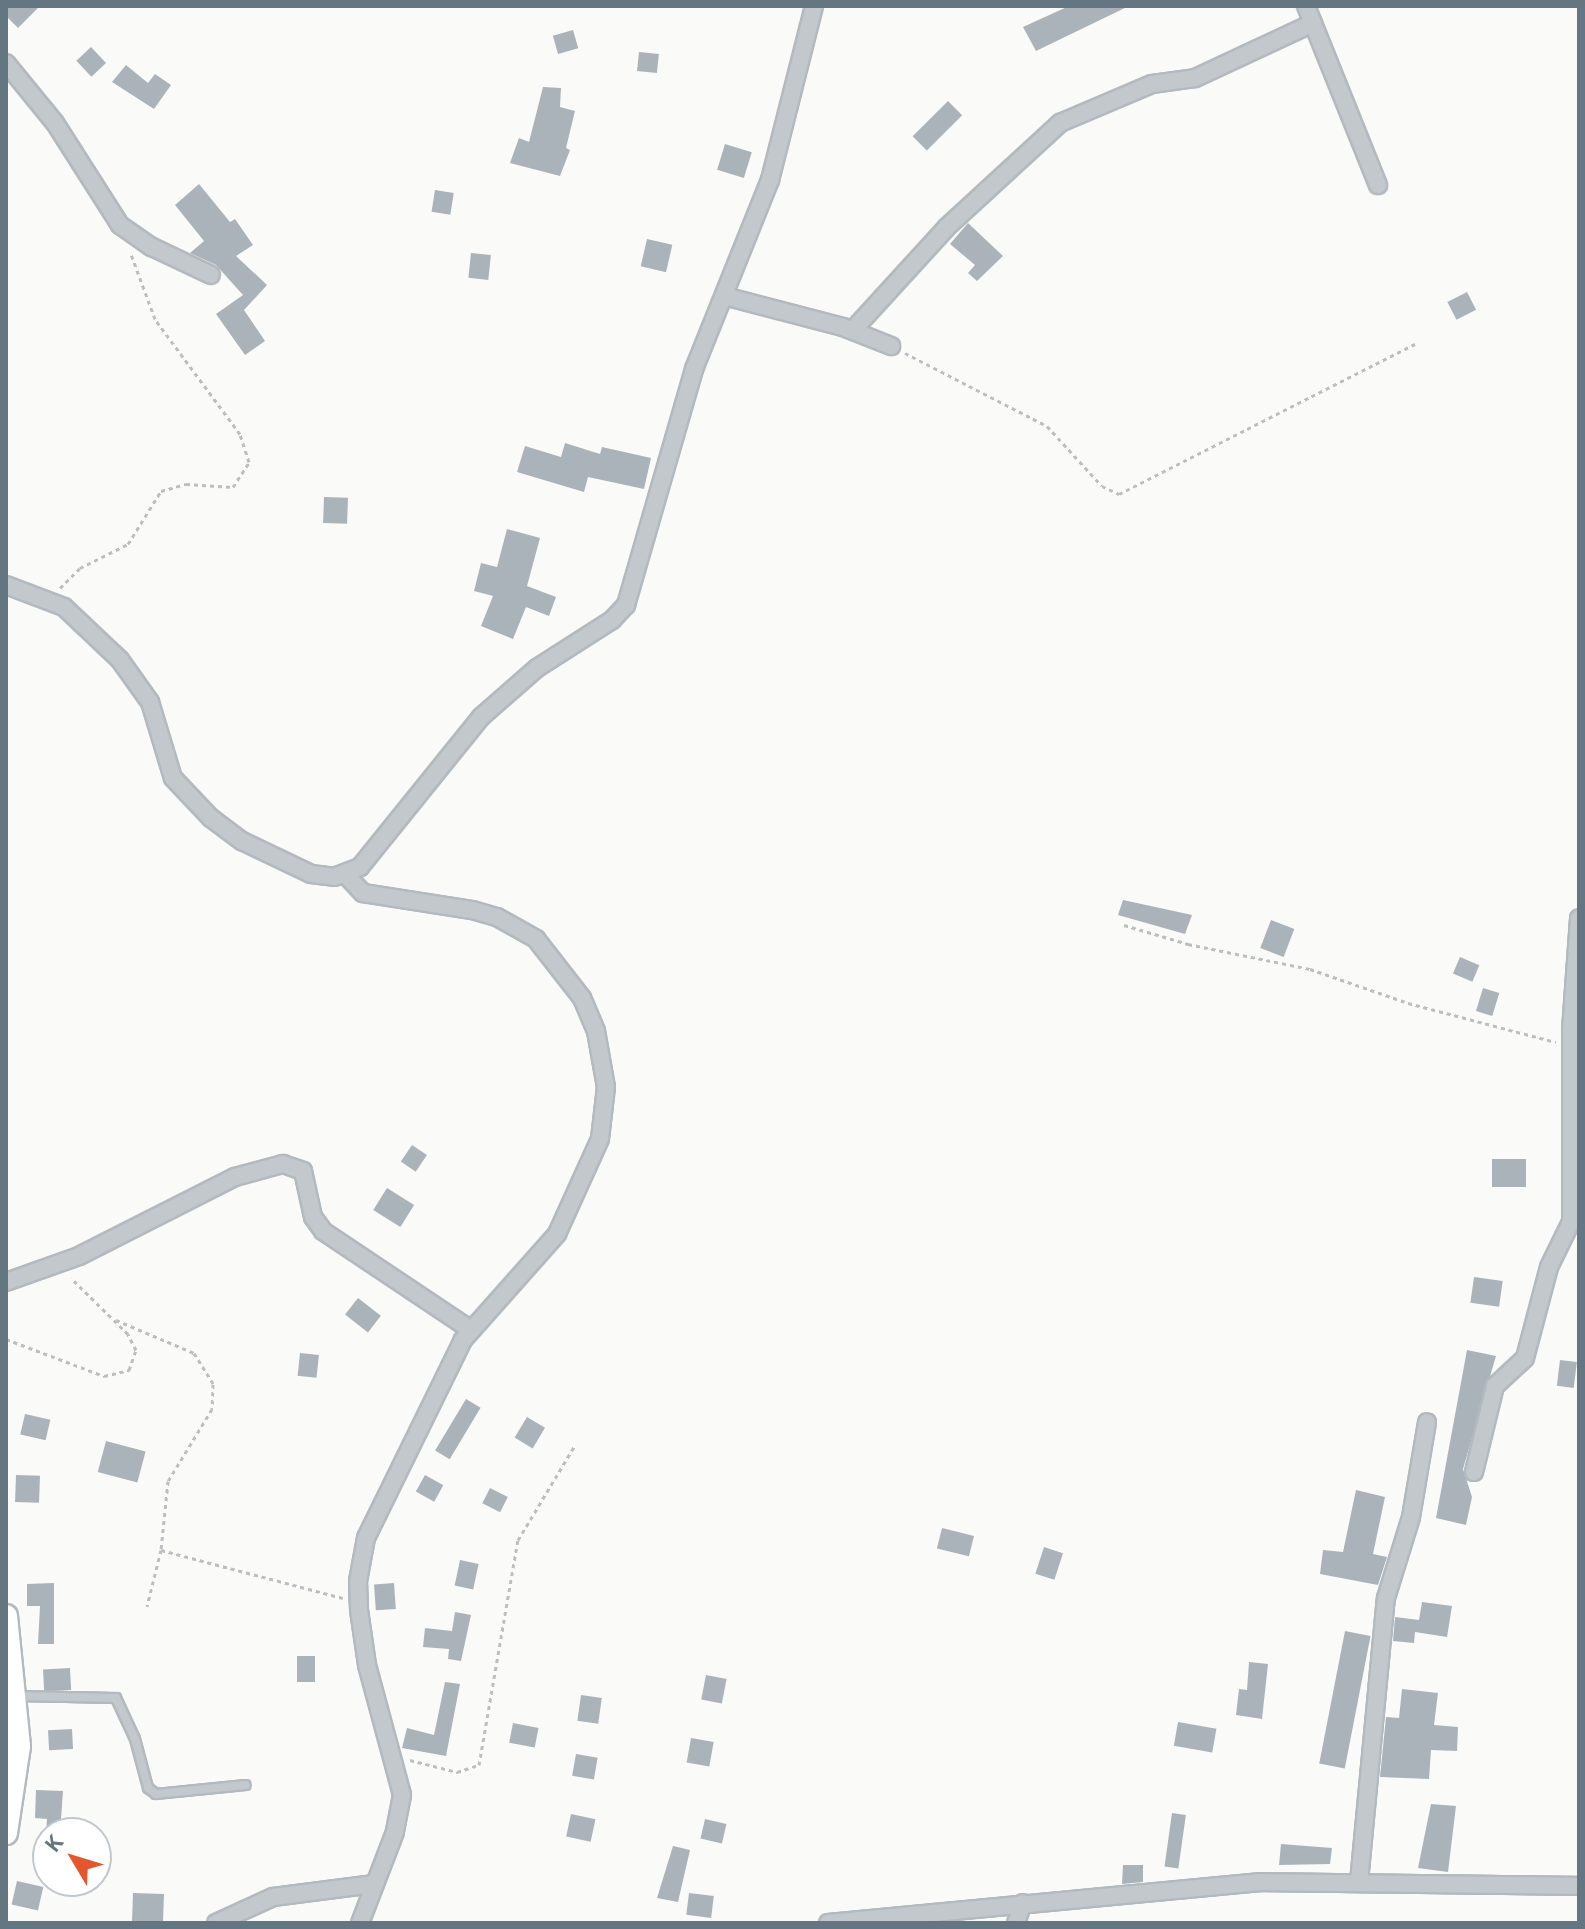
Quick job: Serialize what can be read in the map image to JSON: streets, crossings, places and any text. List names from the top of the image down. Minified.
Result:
{"north":"top left"}
